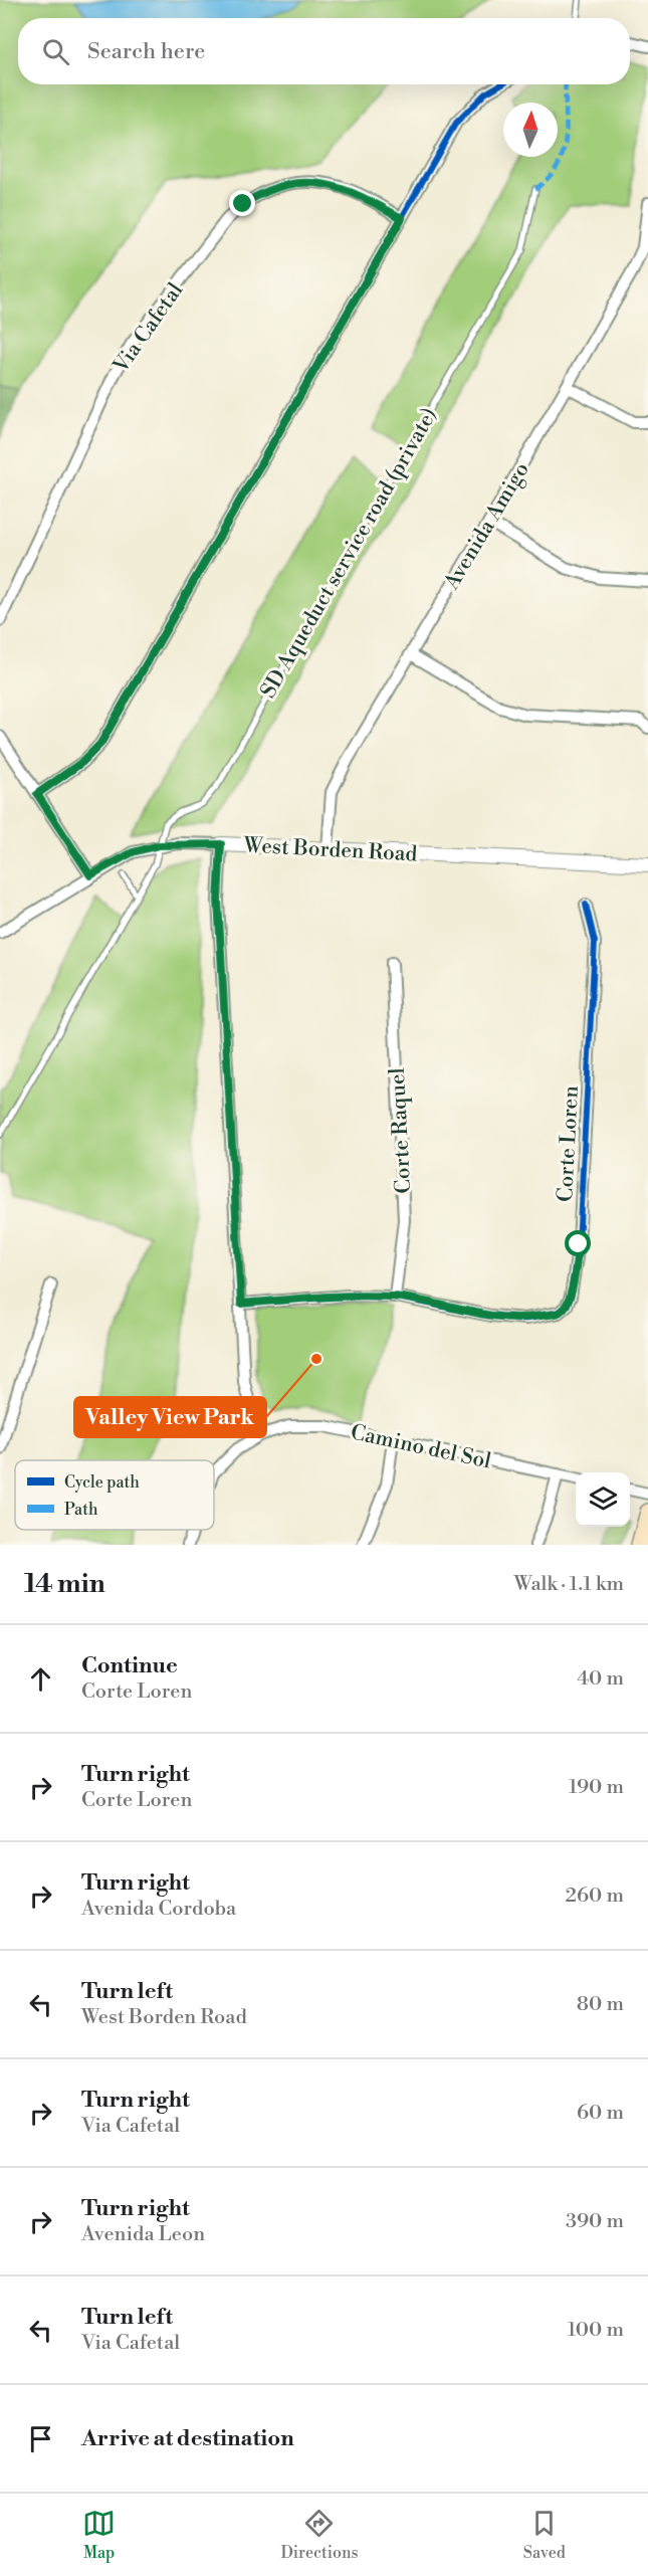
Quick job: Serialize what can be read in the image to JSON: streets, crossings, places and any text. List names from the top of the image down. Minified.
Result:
{"streets":{"street":["Via Cafetal","Avenida Amigo","West Borden Road","Corte Raquel","Corte Loren","Camino del Sol"],"lane":["SD Aqueduct service road (private)"]},"crossings":[["Avenida Amigo","West Borden Road"],["SD Aqueduct service road (private)","West Borden Road"],["Corte Raquel","Corte Loren"]],"places":["Valley View Park"],"legend":["Cycle path","Path"],"north":"top","page":{"search":"Search here","heading":["14 min","Walk · 1.1 km"],"list":[["Continue","Corte Loren","40 m"],["Turn right","Corte Loren","190 m"],["Turn right","Avenida Cordoba","260 m"],["Turn left","West Borden Road","80 m"],["Turn right","Via Cafetal","60 m"],["Turn right","Avenida Leon","390 m"],["Turn left","Via Cafetal","100 m"],"Arrive at destination"],"nav":["Map","Directions","Saved"]}}
